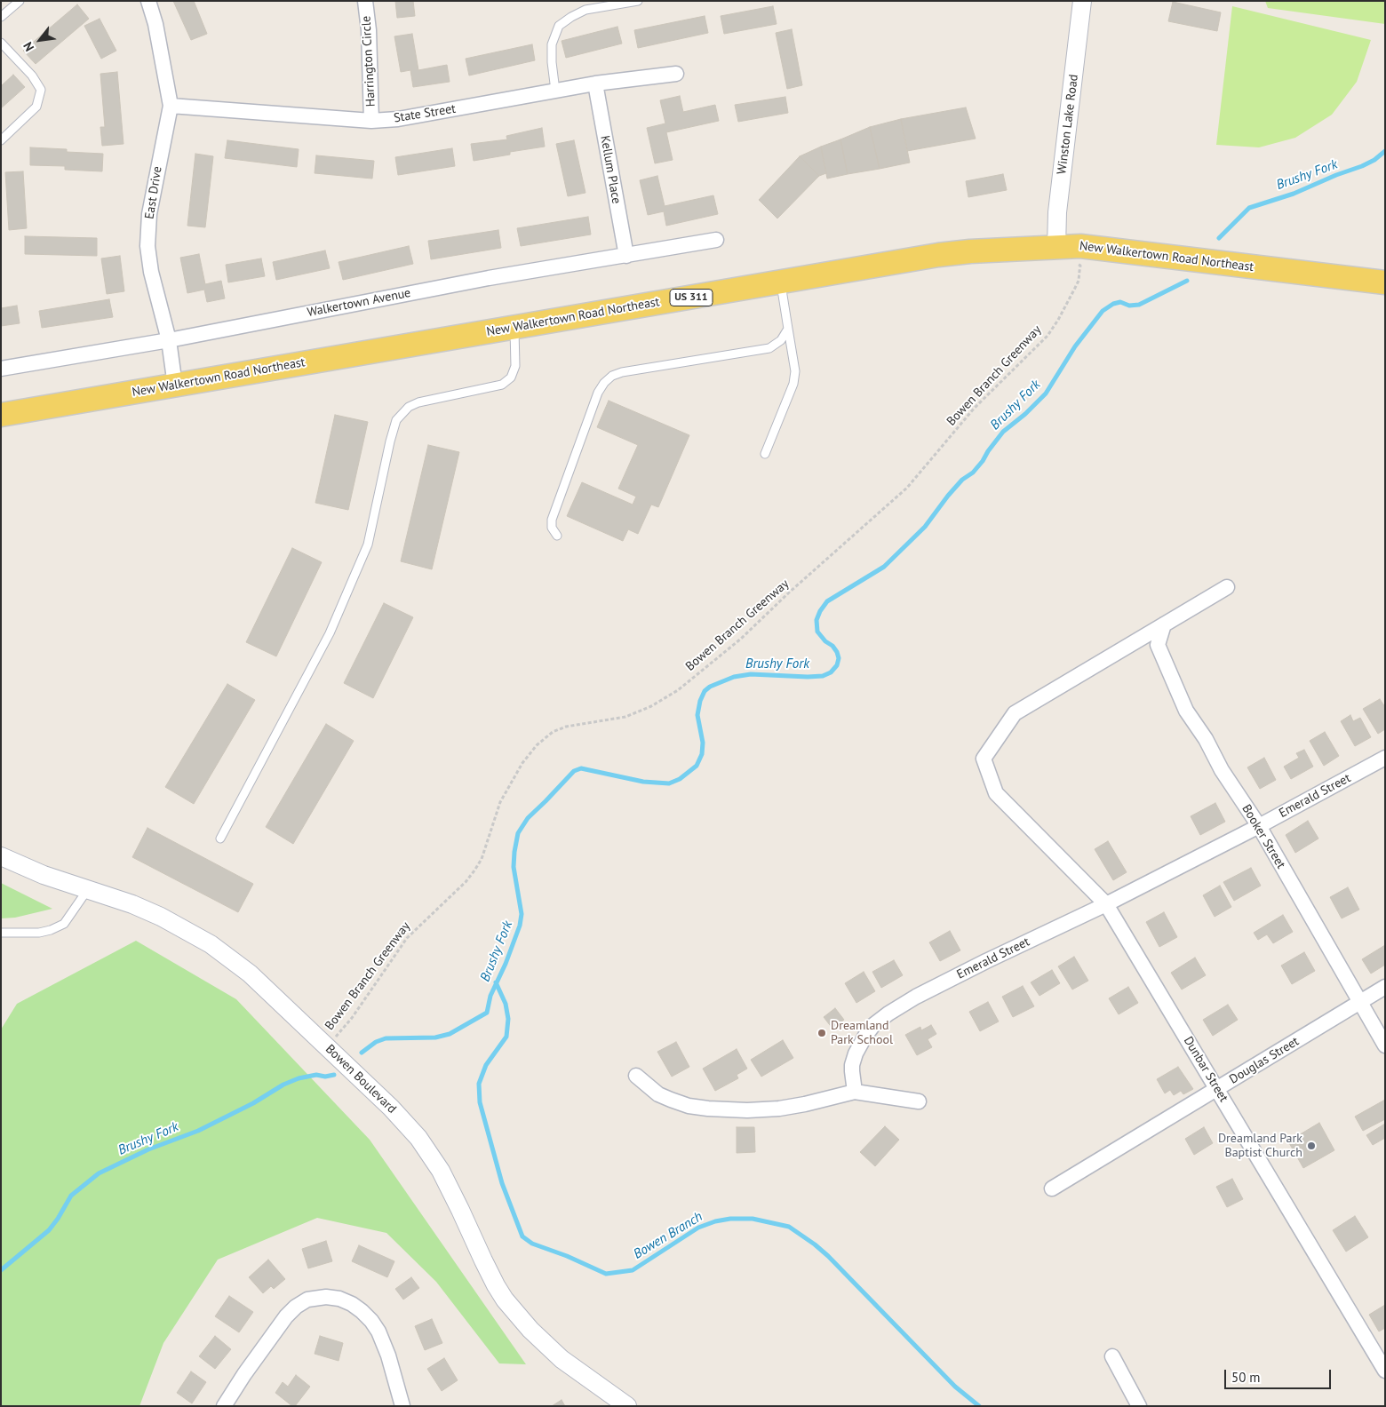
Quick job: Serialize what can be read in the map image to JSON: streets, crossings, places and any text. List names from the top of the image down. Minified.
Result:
{"streets":{"main road":["New Walkertown Road Northeast","US 311"],"street":["Harrington Circle","State Street","Winston Lake Road","Kellum Place","East Drive","Walkertown Avenue","Emerald Street","Booker Street","Douglas Street","Dunbar Street","Bowen Boulevard"],"path":["Bowen Branch Greenway"]},"crossings":[["Harrington Circle","State Street"],["State Street","Kellum Place"],["State Street","East Drive"],["Winston Lake Road","New Walkertown Road Northeast"],["Winston Lake Road","Bowen Branch Greenway"],["Kellum Place","Walkertown Avenue"],["East Drive","New Walkertown Road Northeast"],["East Drive","Walkertown Avenue"],["New Walkertown Road Northeast","Bowen Branch Greenway"],["Bowen Branch Greenway","Bowen Boulevard"],["Emerald Street","Booker Street"],["Emerald Street","Dunbar Street"],["Booker Street","Douglas Street"],["Booker Street","Dunbar Street"],["Douglas Street","Dunbar Street"]],"water":["Brushy Fork","Bowen Branch"],"places":["Dreamland Park School","Dreamland Park Baptist Church"],"scale_bar":"50 m","north":"bottom left"}
